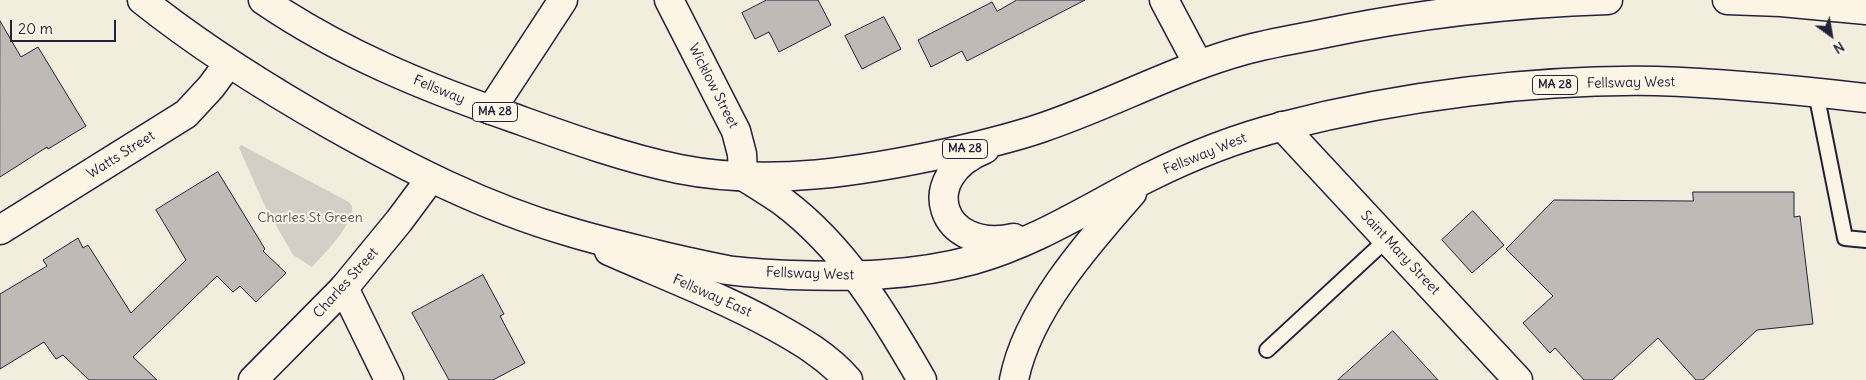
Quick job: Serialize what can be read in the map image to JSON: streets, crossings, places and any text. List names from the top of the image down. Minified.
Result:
{"streets":{"main road":["Fellsway West","MA 28","Wicklow Street","Fellsway","Watts Street","Saint Mary Street","Charles Street","Fellsway East"]},"crossings":[["Fellsway West","MA 28"],["Fellsway West","Saint Mary Street"],["Fellsway West","Fellsway East"],["MA 28","Wicklow Street"],["MA 28","Fellsway"],["MA 28","Watts Street"],["MA 28","Charles Street"],["MA 28","Fellsway East"],["Wicklow Street","Fellsway"]],"parks":["Charles St Green"],"scale_bar":"20 m","north":"bottom right"}
